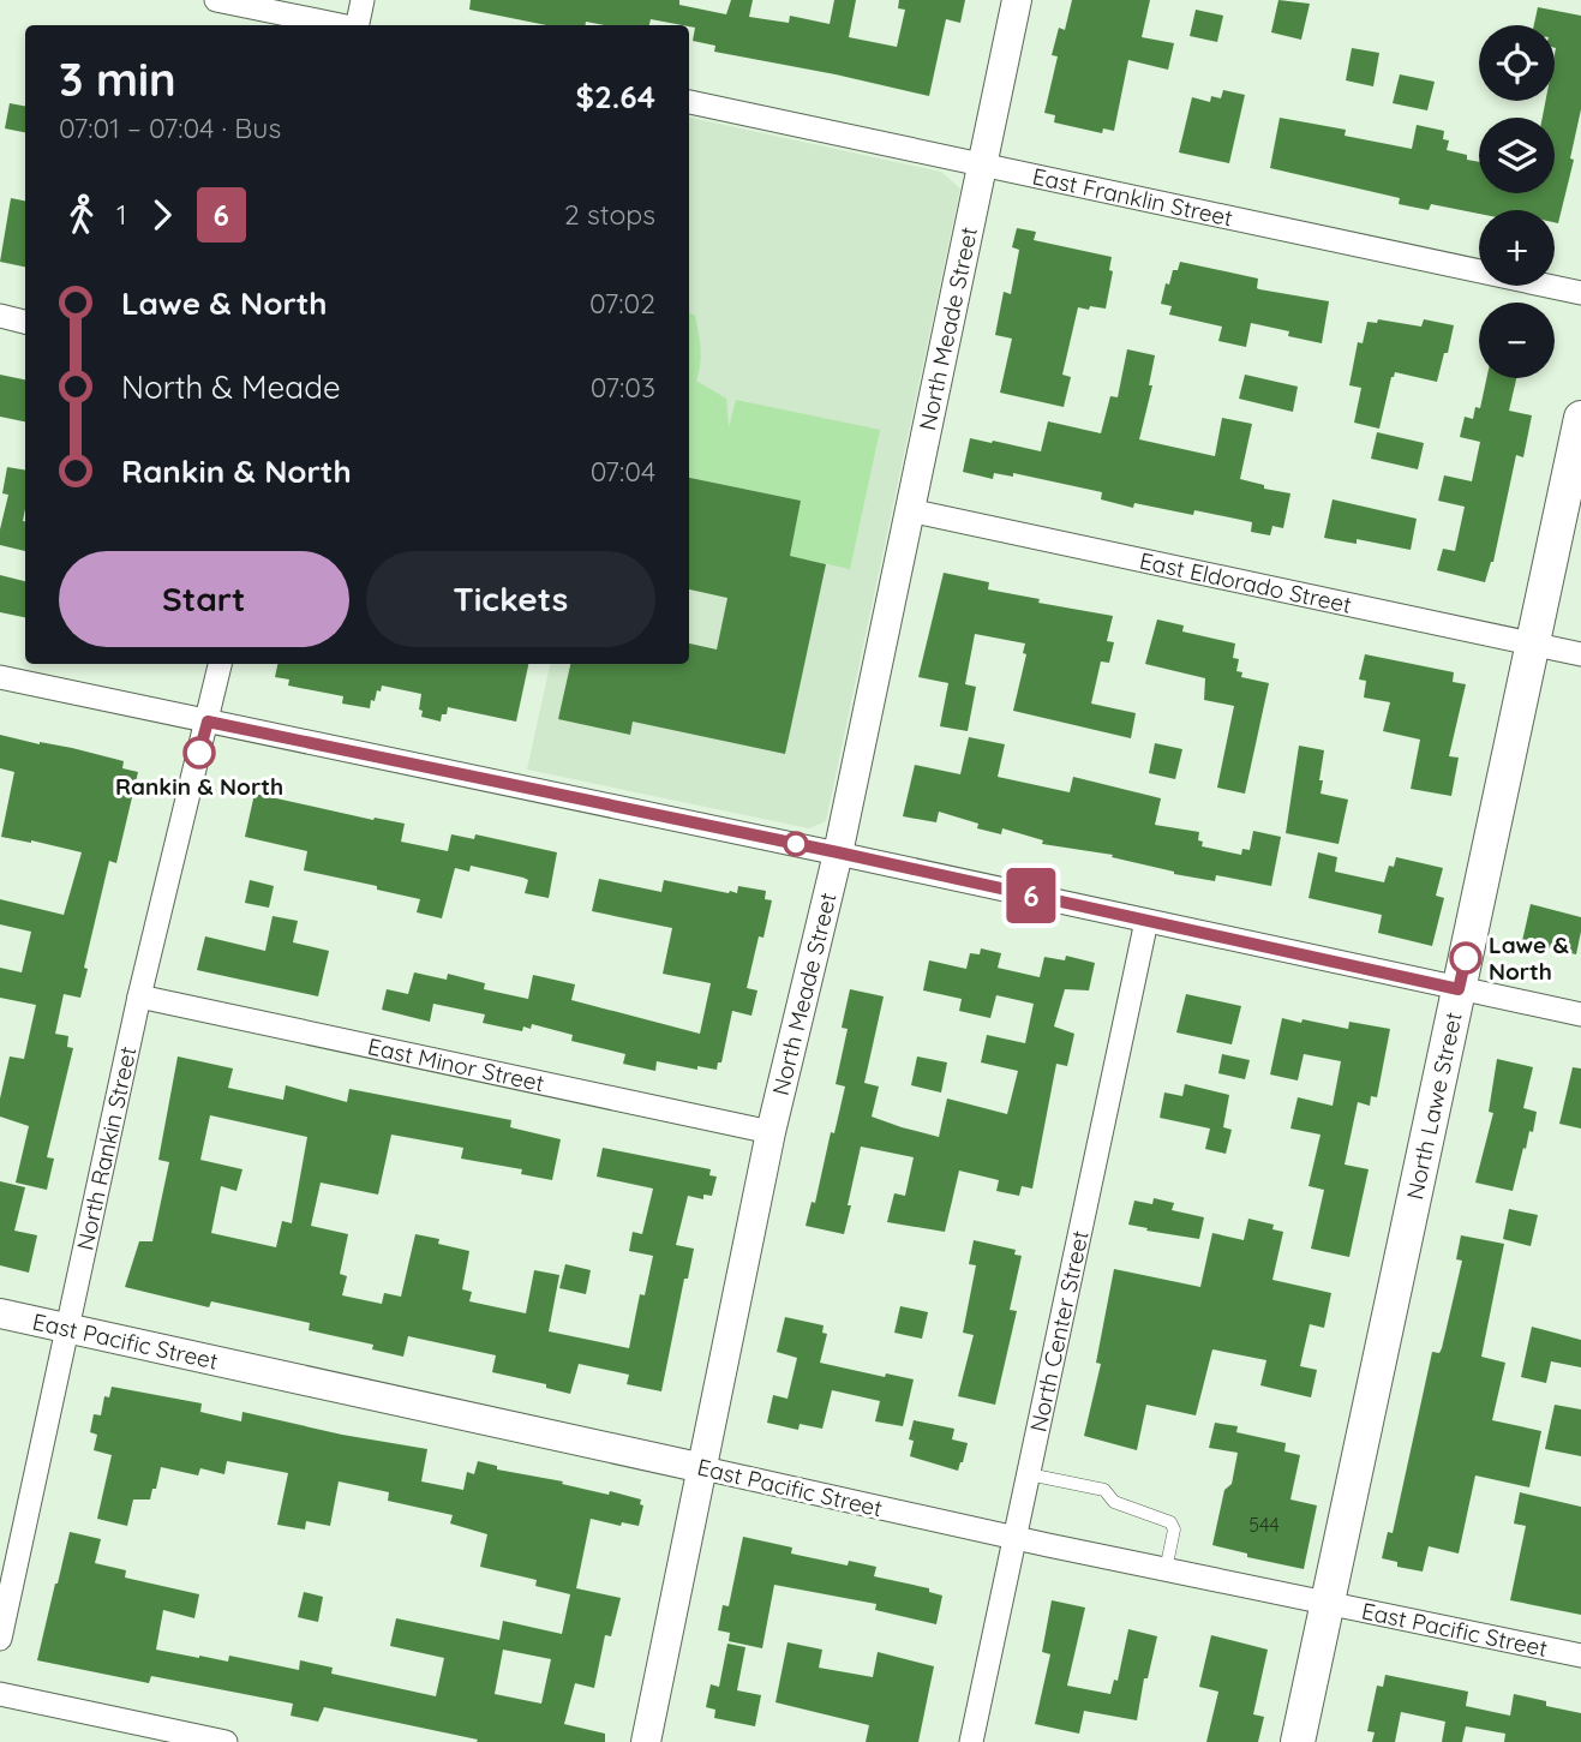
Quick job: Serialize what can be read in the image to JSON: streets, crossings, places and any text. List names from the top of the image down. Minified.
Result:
{"streets":{"main road":["North Lawe Street"],"street":["East Franklin Street","North Meade Street","East Eldorado Street","East Minor Street","North Rankin Street","North Center Street","East Pacific Street"]},"crossings":[["East Franklin Street","North Meade Street"],["North Meade Street","East Eldorado Street"],["North Meade Street","East Minor Street"],["North Meade Street","East Pacific Street"],["East Eldorado Street","North Lawe Street"],["East Minor Street","North Rankin Street"],["North Lawe Street","East Pacific Street"],["North Rankin Street","East Pacific Street"],["North Center Street","East Pacific Street"]],"places":["Rankin & North","Lawe & North"],"lines":["bus line 6"],"house_numbers":["544"],"page":{"on_map":"6","map_buttons":["+","−"],"heading":["3 min","07:01 – 07:04 · Bus","$2.64"],"legs":["1","6","2 stops"],"list":[{"name":"Lawe & North","value":"07:02"},{"name":"North & Meade","value":"07:03"},{"name":"Rankin & North","value":"07:04"}],"buttons":["Start","Tickets"]}}
